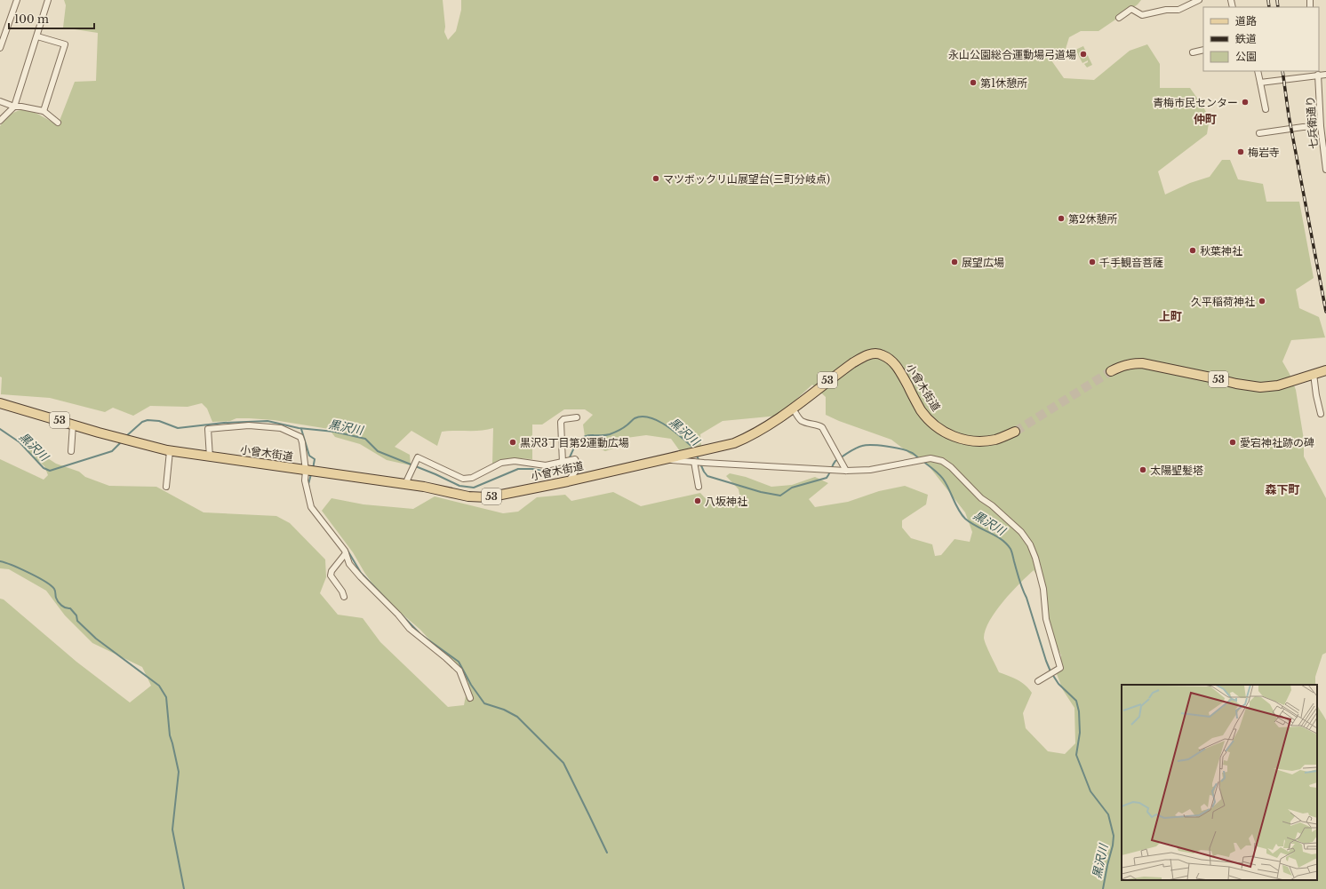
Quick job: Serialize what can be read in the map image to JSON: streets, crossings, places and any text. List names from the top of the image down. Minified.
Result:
{"streets":{"main road":["53","小曾木街道"],"street":["七兵衛通り"]},"districts":["仲町","上町","森下町"],"water":["黒沢川"],"places":["永山公園総合運動場弓道場","第1休憩所","青梅市民センター","梅岩寺","マツボックリ山展望台(三町分岐点)","第2休憩所","秋葉神社","展望広場","千手観音菩薩","久平稲荷神社","黒沢3丁目第2運動広場","愛宕神社跡の碑","太陽聖髪塔","八坂神社"],"legend":["道路","鉄道","公園"],"scale_bar":"100 m"}
